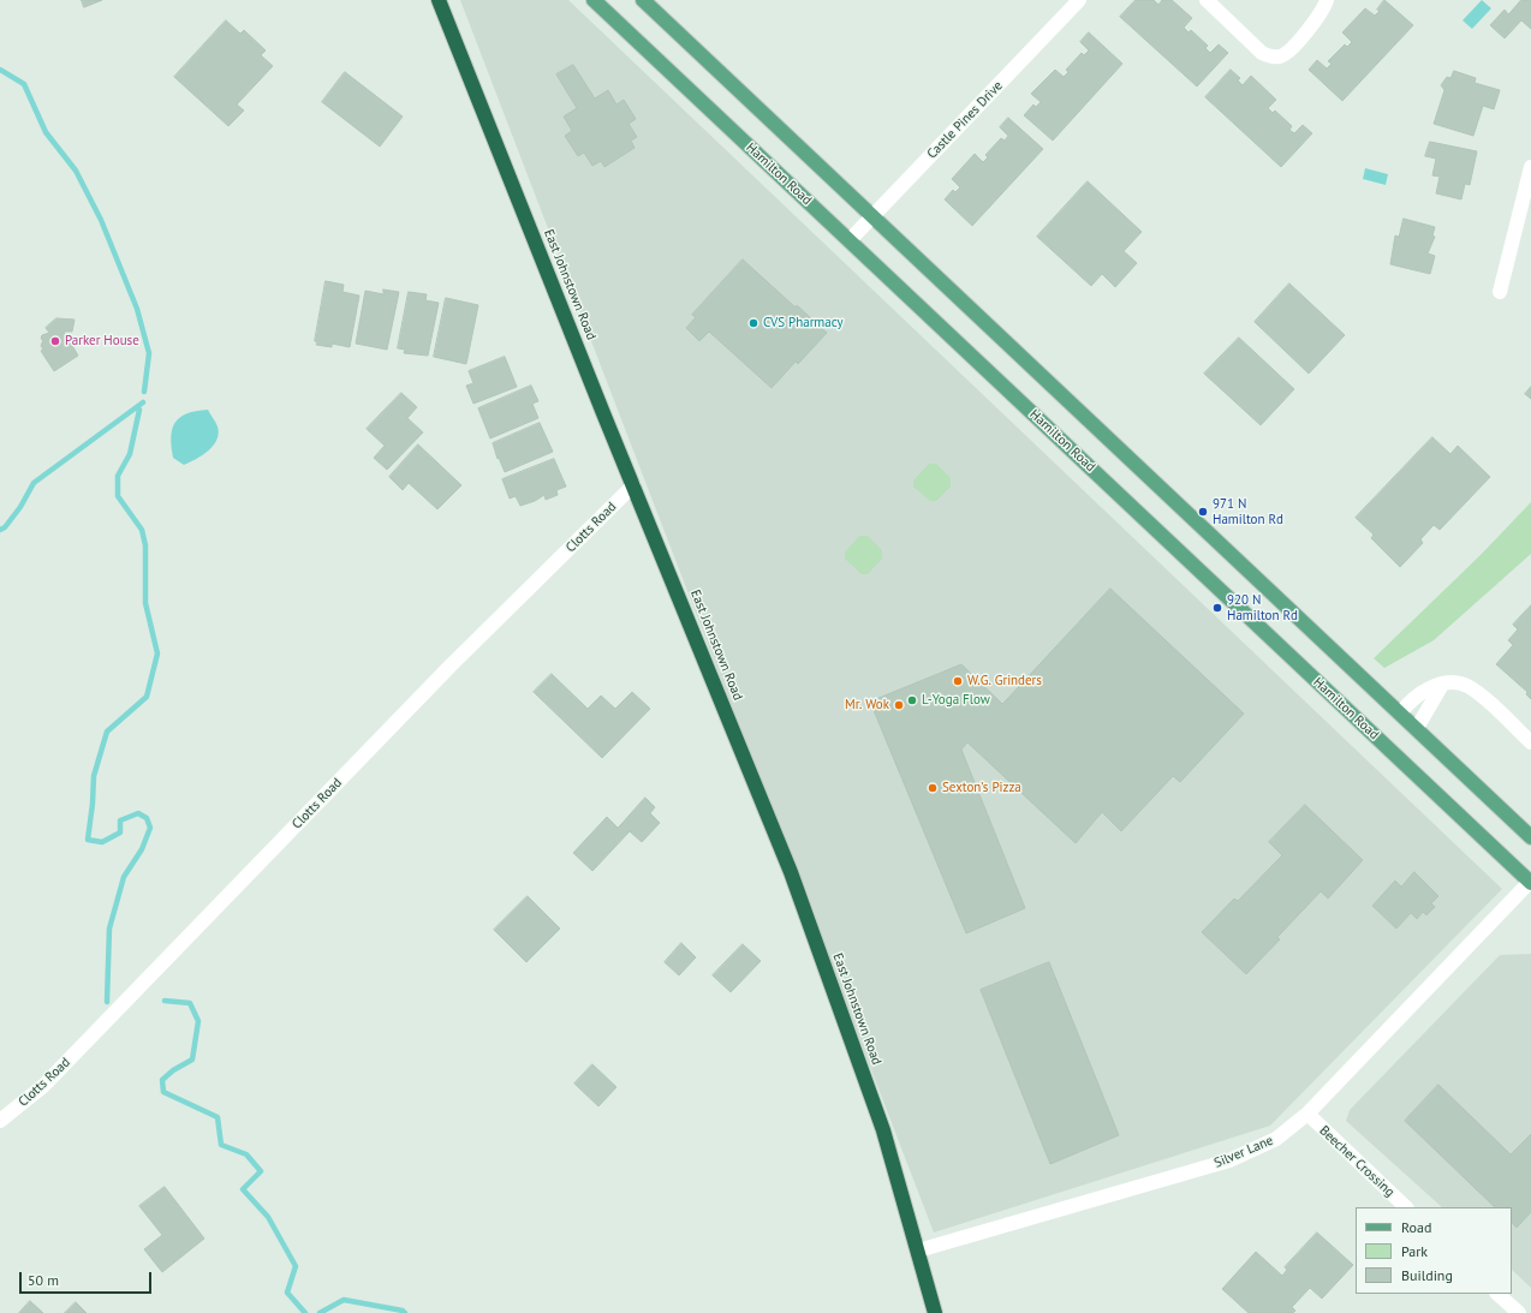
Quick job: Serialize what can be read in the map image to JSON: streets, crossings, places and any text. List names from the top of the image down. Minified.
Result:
{"streets":{"highway":["East Johnstown Road"],"main road":["Hamilton Road"],"street":["Castle Pines Drive","Clotts Road","Silver Lane","Beecher Crossing"]},"crossings":[["Castle Pines Drive","Hamilton Road"],["Hamilton Road","Silver Lane"],["East Johnstown Road","Clotts Road"],["East Johnstown Road","Silver Lane"],["Silver Lane","Beecher Crossing"]],"places":["CVS Pharmacy","Parker House","971 N Hamilton Rd","920 N Hamilton Rd","W.G. Grinders","L-Yoga Flow","Mr. Wok","Sexton’s Pizza"],"legend":["Road","Park","Building"],"scale_bar":"50 m"}
